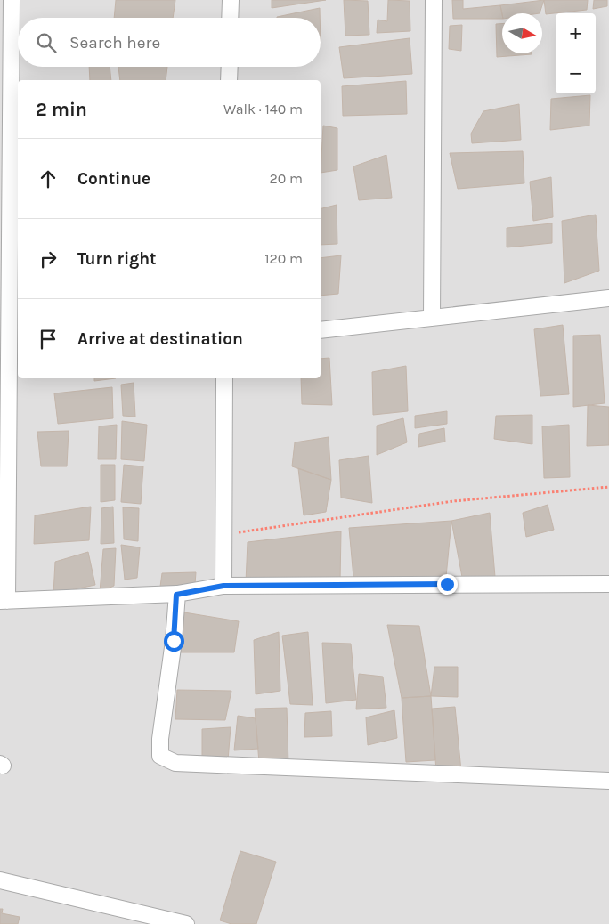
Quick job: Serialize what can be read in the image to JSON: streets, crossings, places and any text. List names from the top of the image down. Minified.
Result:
{"north":"right","page":{"map_buttons":["+","−"],"search":"Search here","heading":["2 min","Walk · 140 m"],"list":[["Continue","20 m"],["Turn right","120 m"],"Arrive at destination"]}}
